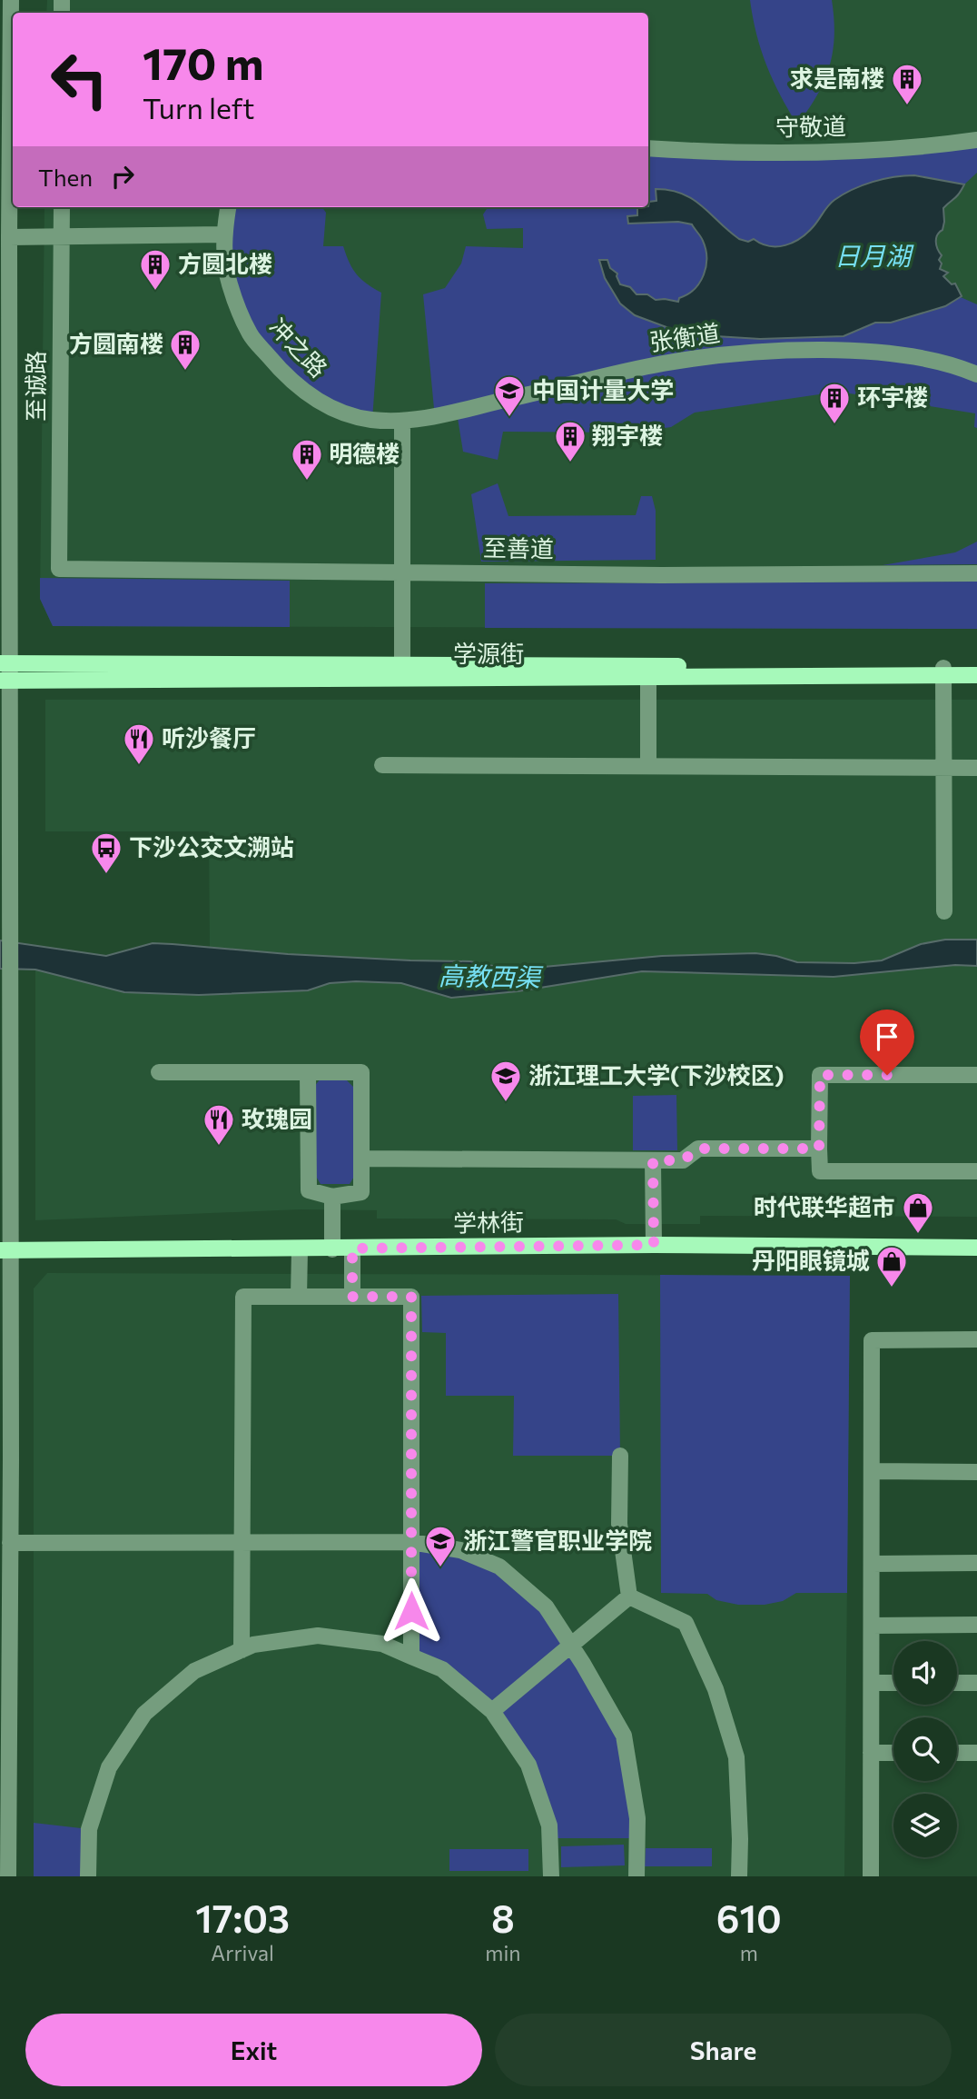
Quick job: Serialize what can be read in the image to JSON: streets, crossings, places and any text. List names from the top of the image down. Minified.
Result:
{"streets":{"main road":["学源街","学林街"],"street":["守敬道","张衡道","冲之路","至诚路","至善道"]},"crossings":[["张衡道","冲之路"],["至诚路","至善道"]],"water":["日月湖","高教西渠"],"places":{"building":["求是南楼","方圆北楼","方圆南楼","环宇楼","翔宇楼","明德楼"],"school or university":["中国计量大学","浙江理工大学(下沙校区)","浙江警官职业学院"],"restaurant":["听沙餐厅","玫瑰园"],"bus stop":["下沙公交文溯站"],"shop":["时代联华超市","丹阳眼镜城"]},"page":{"turn":["170 m","Turn left"],"then":"Then","eta":["17:03","Arrival","8","min","610","m"],"buttons":["Exit","Share"]}}
